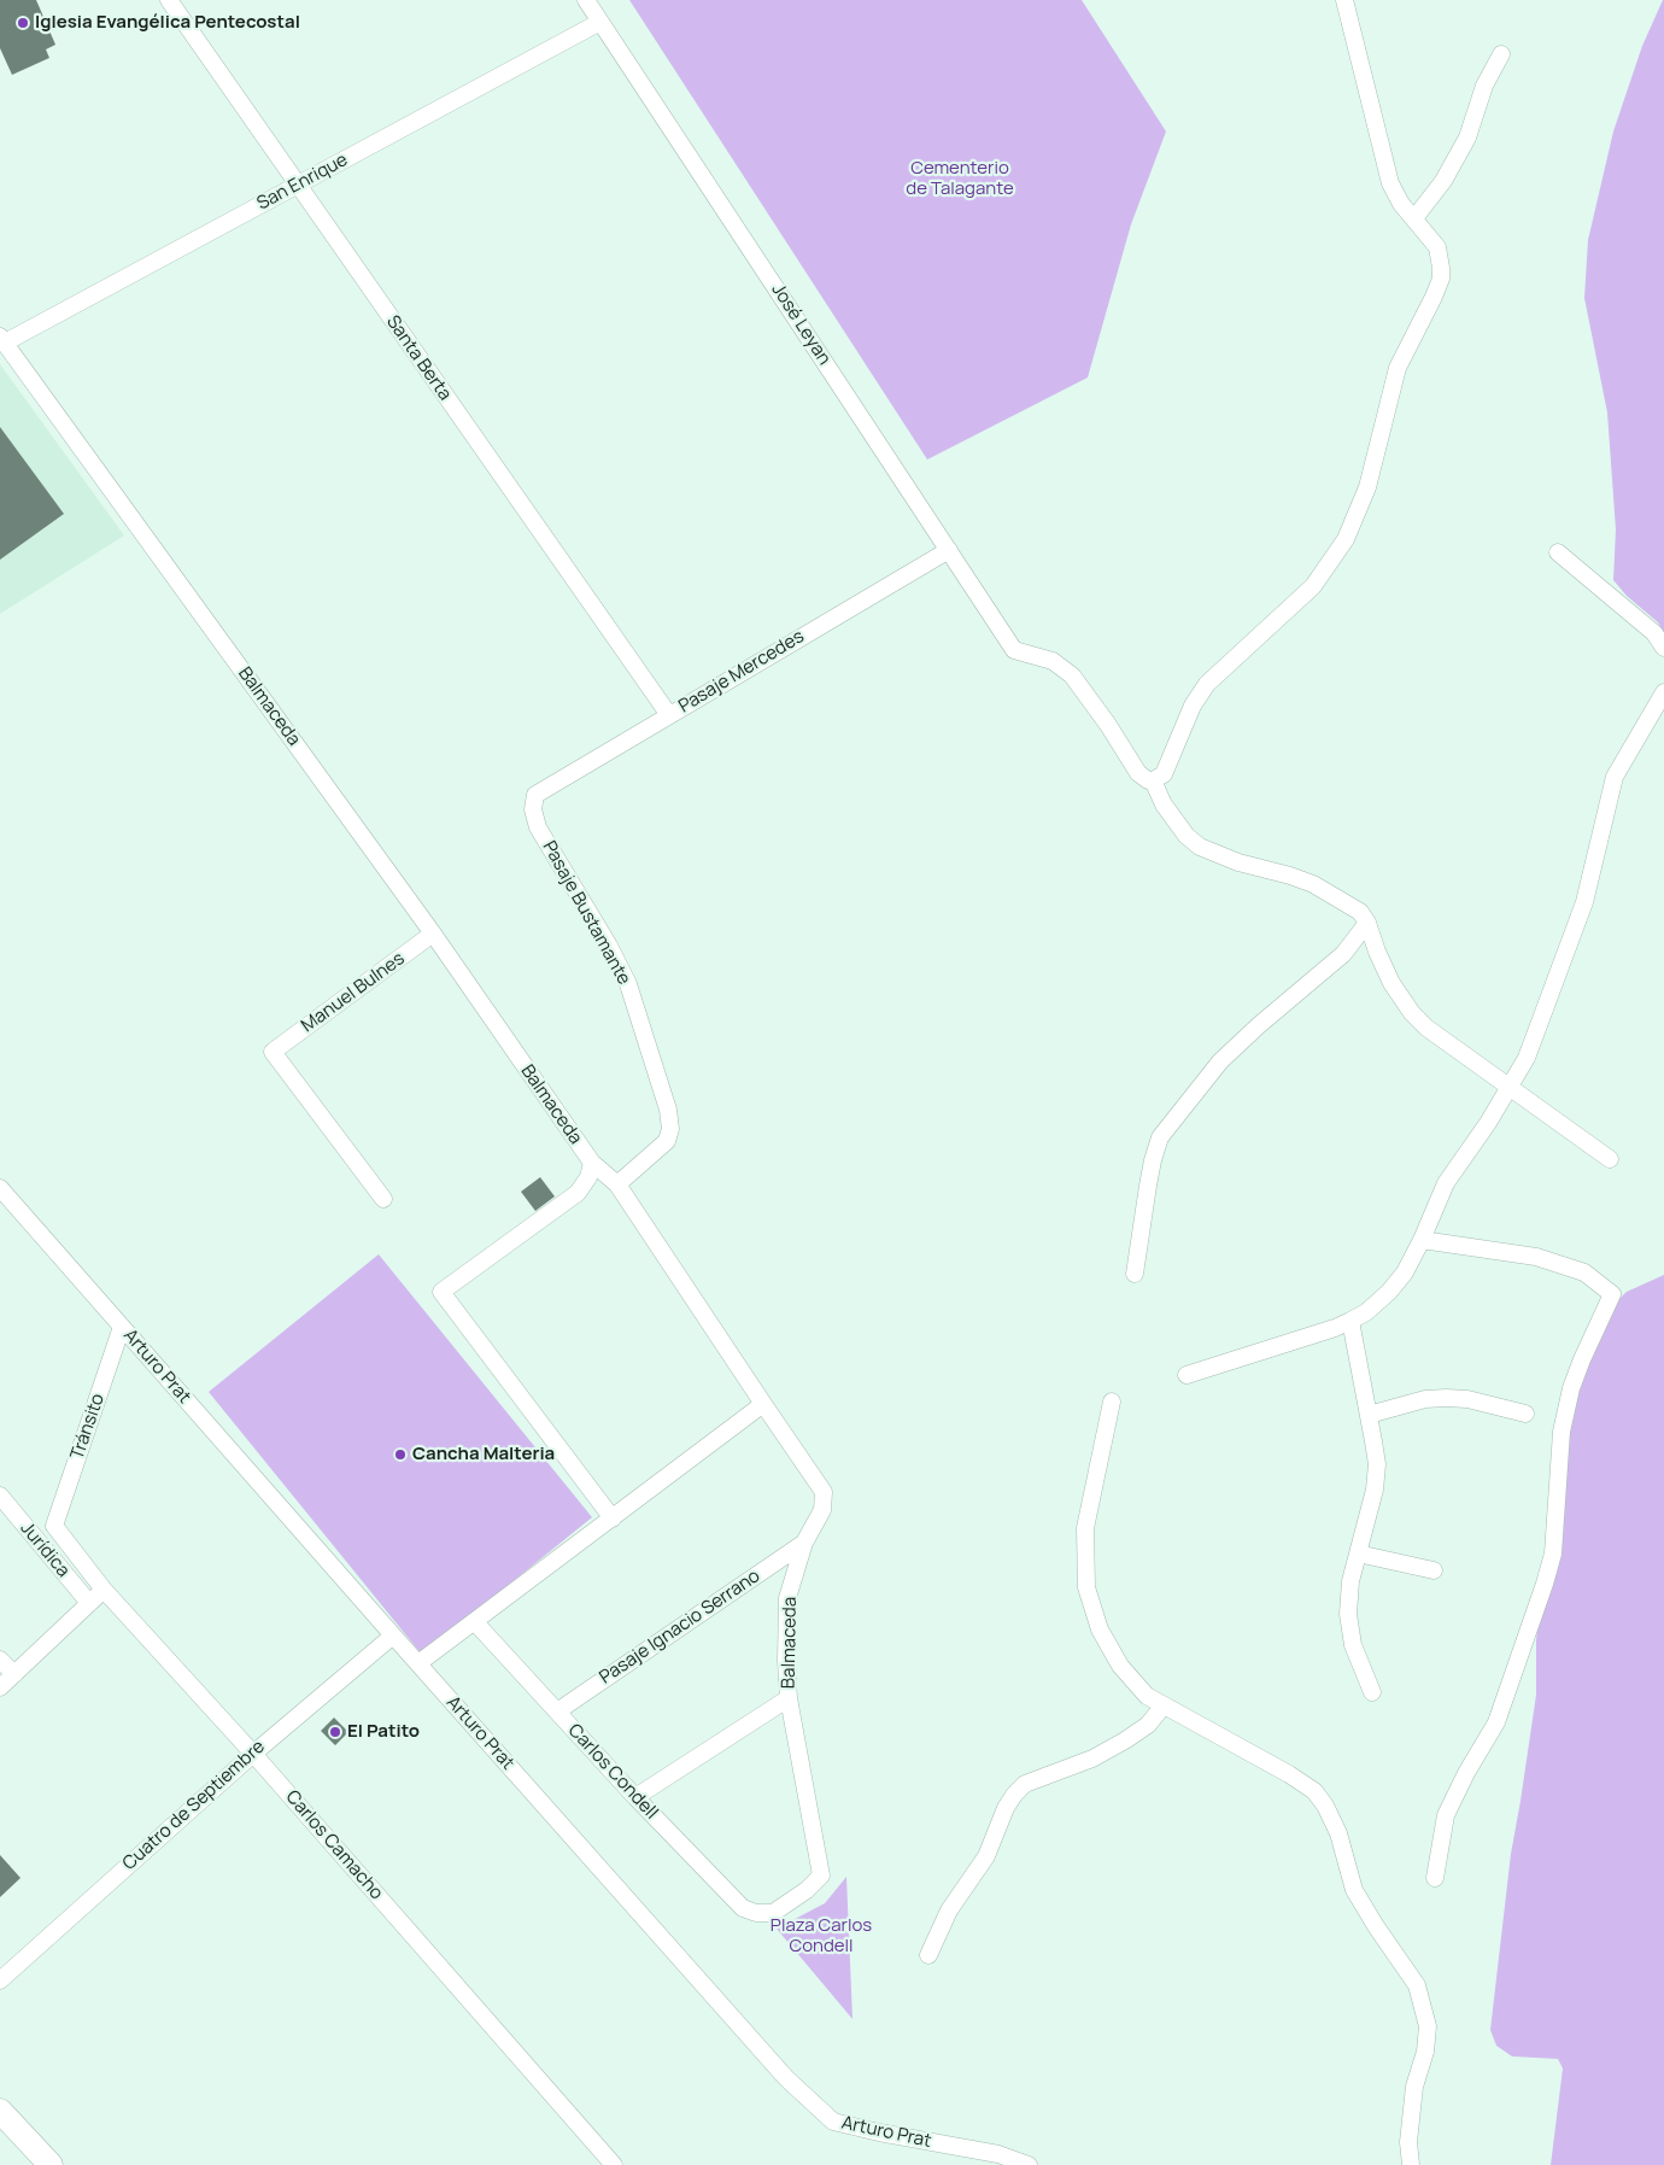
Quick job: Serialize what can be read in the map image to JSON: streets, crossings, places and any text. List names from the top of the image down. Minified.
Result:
{"streets":{"street":["San Enrique","José Leyan","Santa Berta","Pasaje Mercedes","Balmaceda","Pasaje Bustamante","Manuel Bulnes","Arturo Prat","Tránsito","Jurídica","Pasaje Ignacio Serrano","Carlos Condell","Cuatro de Septiembre","Carlos Camacho"]},"crossings":[["San Enrique","José Leyan"],["San Enrique","Santa Berta"],["San Enrique","Balmaceda"],["José Leyan","Pasaje Mercedes"],["Santa Berta","Pasaje Mercedes"],["Pasaje Mercedes","Pasaje Bustamante"],["Balmaceda","Pasaje Bustamante"],["Balmaceda","Manuel Bulnes"],["Balmaceda","Pasaje Ignacio Serrano"],["Balmaceda","Carlos Condell"],["Arturo Prat","Tránsito"],["Arturo Prat","Cuatro de Septiembre"],["Tránsito","Carlos Camacho"],["Pasaje Ignacio Serrano","Carlos Condell"],["Cuatro de Septiembre","Carlos Camacho"]],"parks":["Cementerio de Talagante","Plaza Carlos Condell"],"places":["Iglesia Evangélica Pentecostal","Cancha Malteria","El Patito"]}
